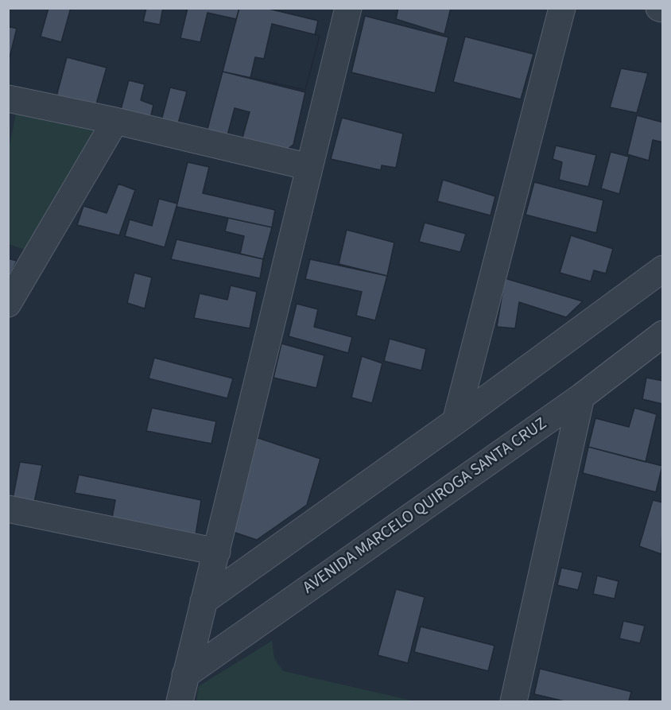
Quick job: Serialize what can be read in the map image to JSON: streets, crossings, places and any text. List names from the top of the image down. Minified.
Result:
{"streets":{"street":["AVENIDA MARCELO QUIROGA SANTA CRUZ"]}}
